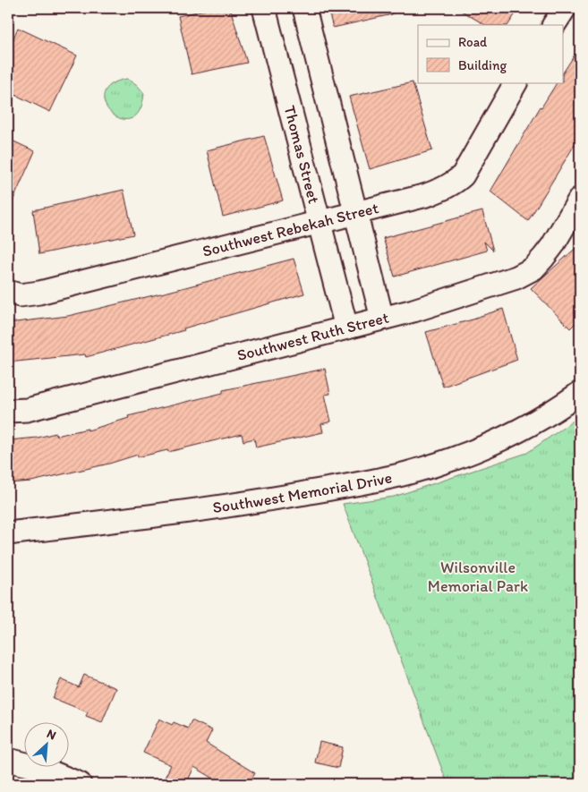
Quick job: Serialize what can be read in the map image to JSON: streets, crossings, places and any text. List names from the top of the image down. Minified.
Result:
{"streets":{"street":["Thomas Street","Southwest Rebekah Street","Southwest Ruth Street","Southwest Memorial Drive"]},"crossings":[["Thomas Street","Southwest Rebekah Street"],["Thomas Street","Southwest Ruth Street"]],"parks":["Wilsonville Memorial Park"],"legend":["Road","Building"],"north":"top right"}
